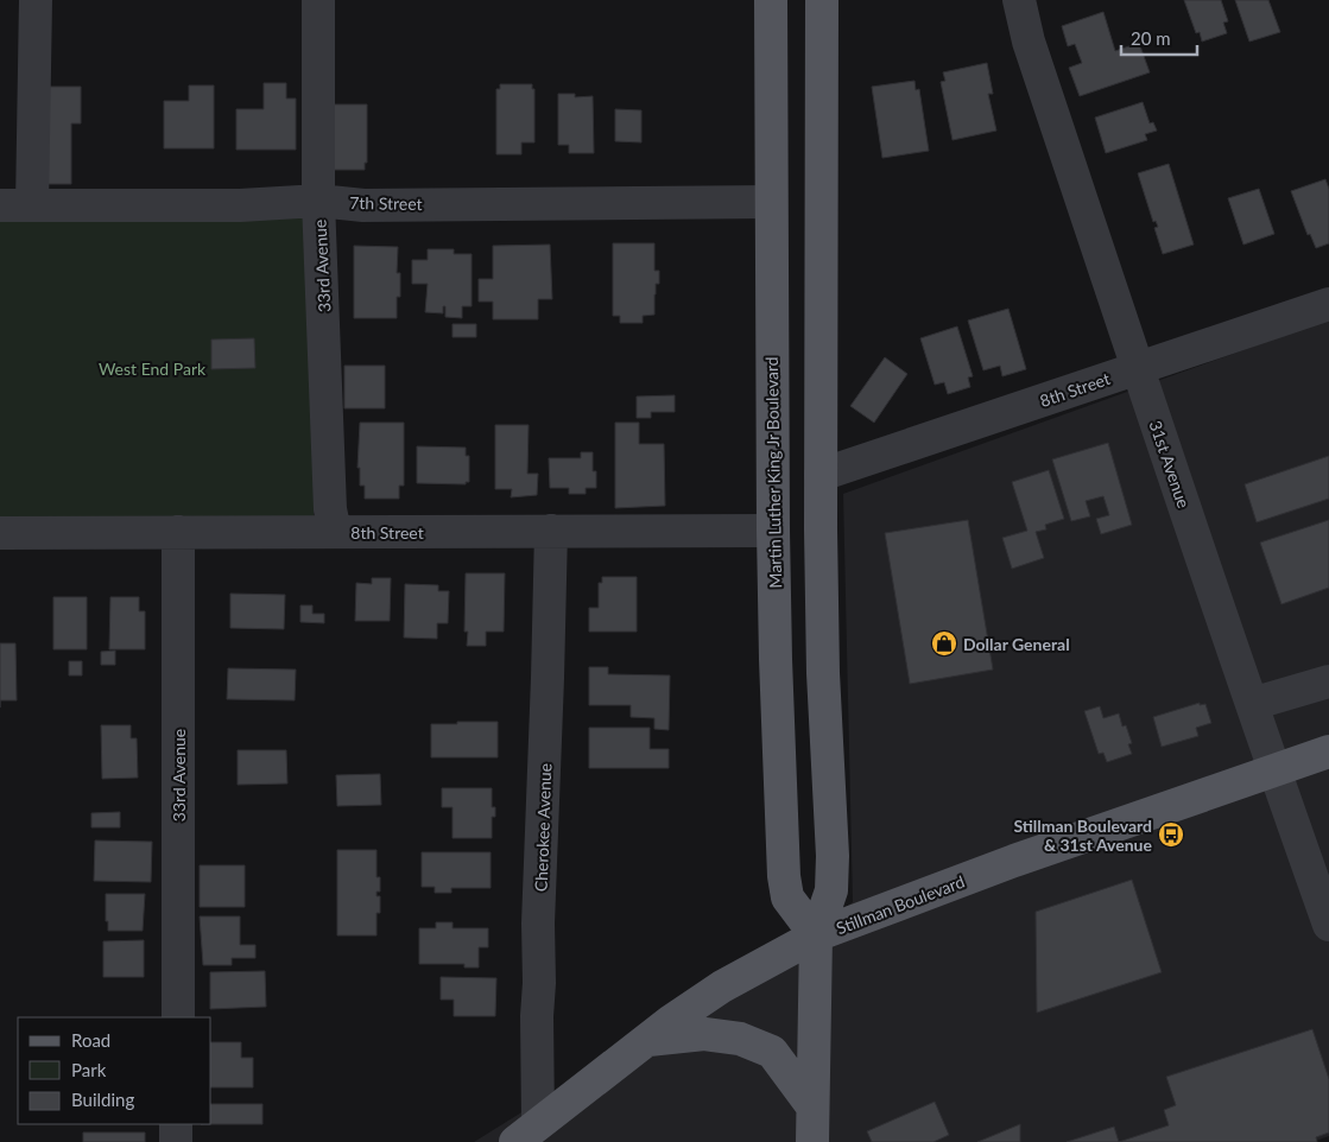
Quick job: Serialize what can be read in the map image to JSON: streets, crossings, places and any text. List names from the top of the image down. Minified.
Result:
{"streets":{"main road":["Martin Luther King Jr Boulevard","Stillman Boulevard"],"street":["7th Street","33rd Avenue","8th Street","31st Avenue","Cherokee Avenue"]},"crossings":[["7th Street","33rd Avenue"],["7th Street","Martin Luther King Jr Boulevard"],["33rd Avenue","8th Street"],["8th Street","31st Avenue"],["8th Street","Martin Luther King Jr Boulevard"],["8th Street","Cherokee Avenue"],["31st Avenue","Stillman Boulevard"],["Martin Luther King Jr Boulevard","Stillman Boulevard"],["Cherokee Avenue","Stillman Boulevard"]],"parks":["West End Park"],"places":{"shop":["Dollar General"],"bus stop":["Stillman Boulevard & 31st Avenue"]},"legend":["Road","Park","Building"],"scale_bar":"20 m"}
